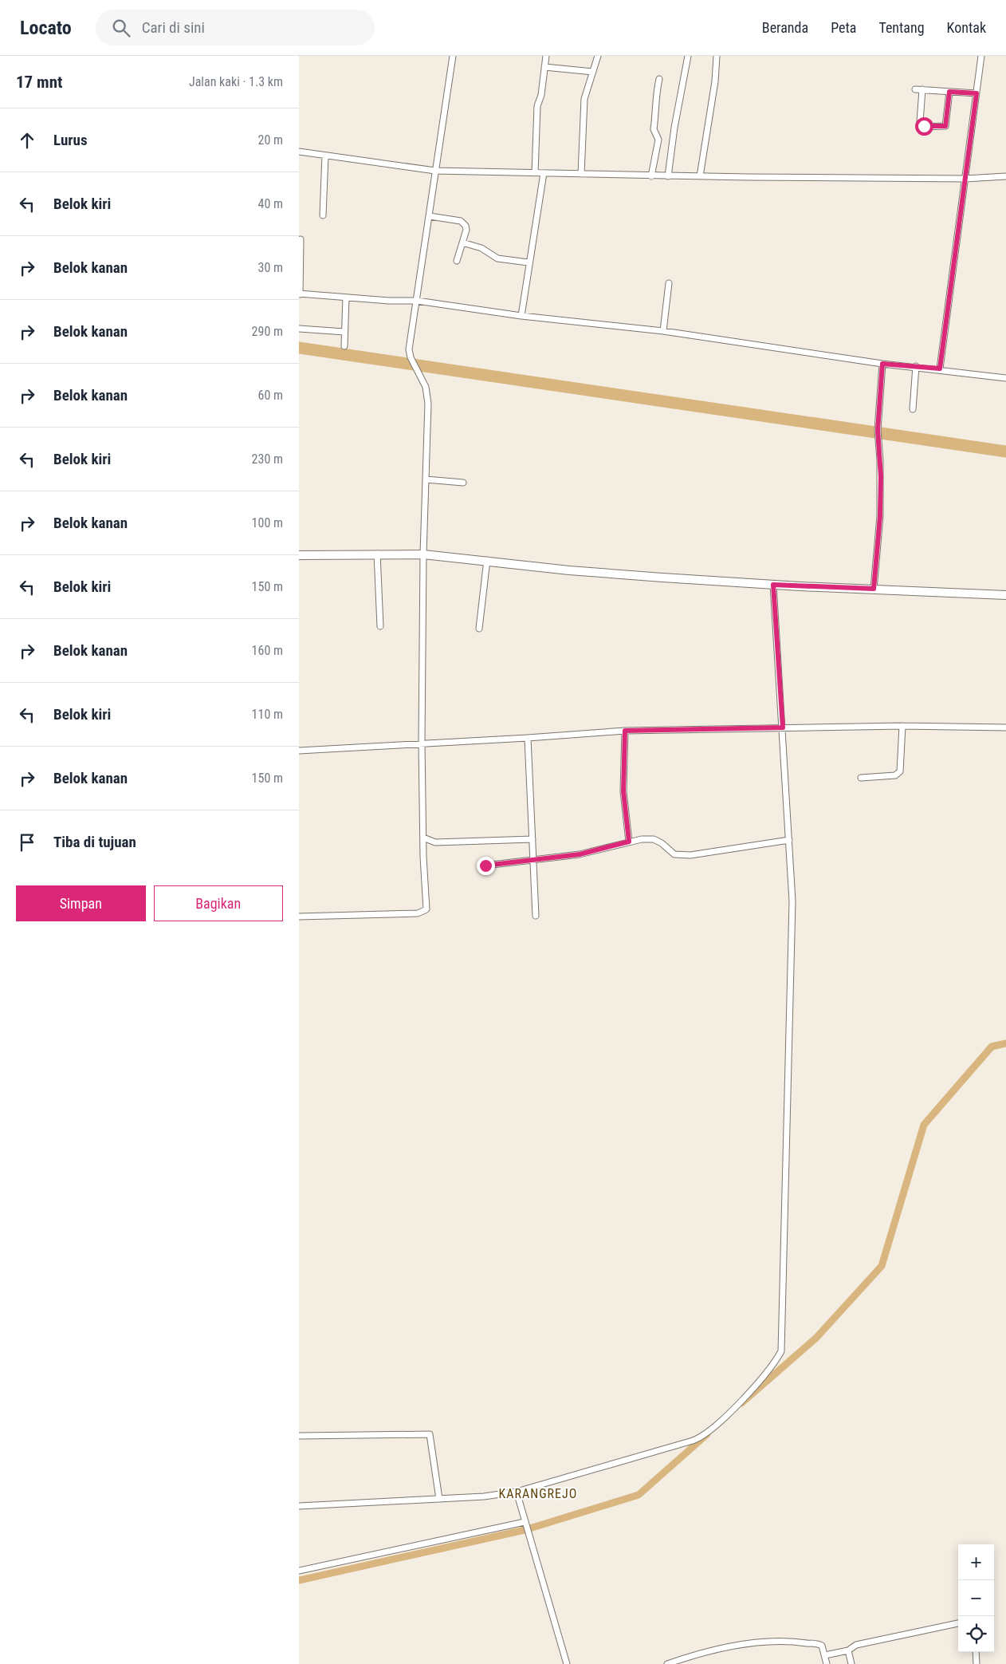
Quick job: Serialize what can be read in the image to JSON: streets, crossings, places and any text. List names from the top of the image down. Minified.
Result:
{"districts":["KARANGREJO"],"page":{"header":"Locato","search":"Cari di sini","nav":["Beranda","Peta","Tentang","Kontak"],"heading":["17 mnt","Jalan kaki · 1.3 km"],"list":[["Lurus","20 m"],["Belok kiri","40 m"],["Belok kanan","30 m"],["Belok kanan","290 m"],["Belok kanan","60 m"],["Belok kiri","230 m"],["Belok kanan","100 m"],["Belok kiri","150 m"],["Belok kanan","160 m"],["Belok kiri","110 m"],["Belok kanan","150 m"],"Tiba di tujuan"],"buttons":["Simpan","Bagikan"],"map_buttons":["+","−"]}}
